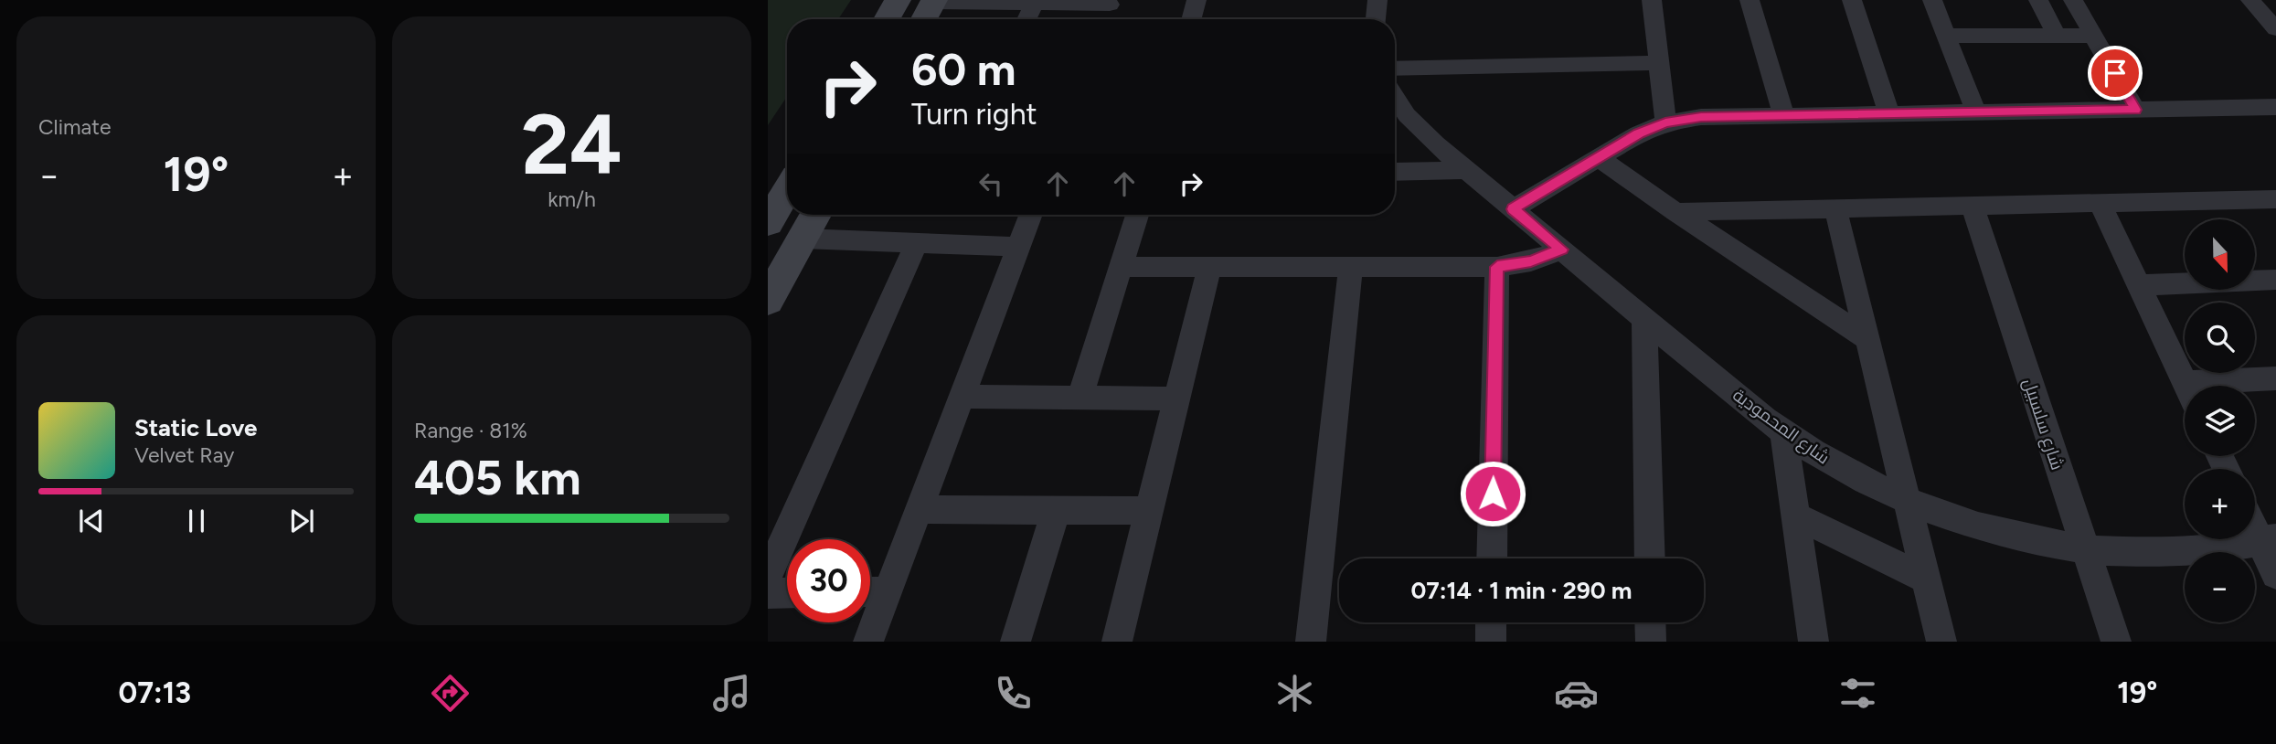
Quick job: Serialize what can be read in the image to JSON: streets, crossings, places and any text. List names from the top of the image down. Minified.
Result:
{"streets":{"street":["شارع سلسبيل","شارع المحمودية"]},"crossings":[["شارع سلسبيل","شارع المحمودية"]],"north":"bottom","page":{"tile":["Climate",["24","km/h"],["Range · 81%","405 km"]],"turn":["60 m","Turn right"],"heat":["−","19°","+"],"map_buttons":["+","−"],"song":["Static Love","Velvet Ray"],"limit":"30","trip":"07:14 · 1 min · 290 m","tabs":["07:13","19°"]}}
